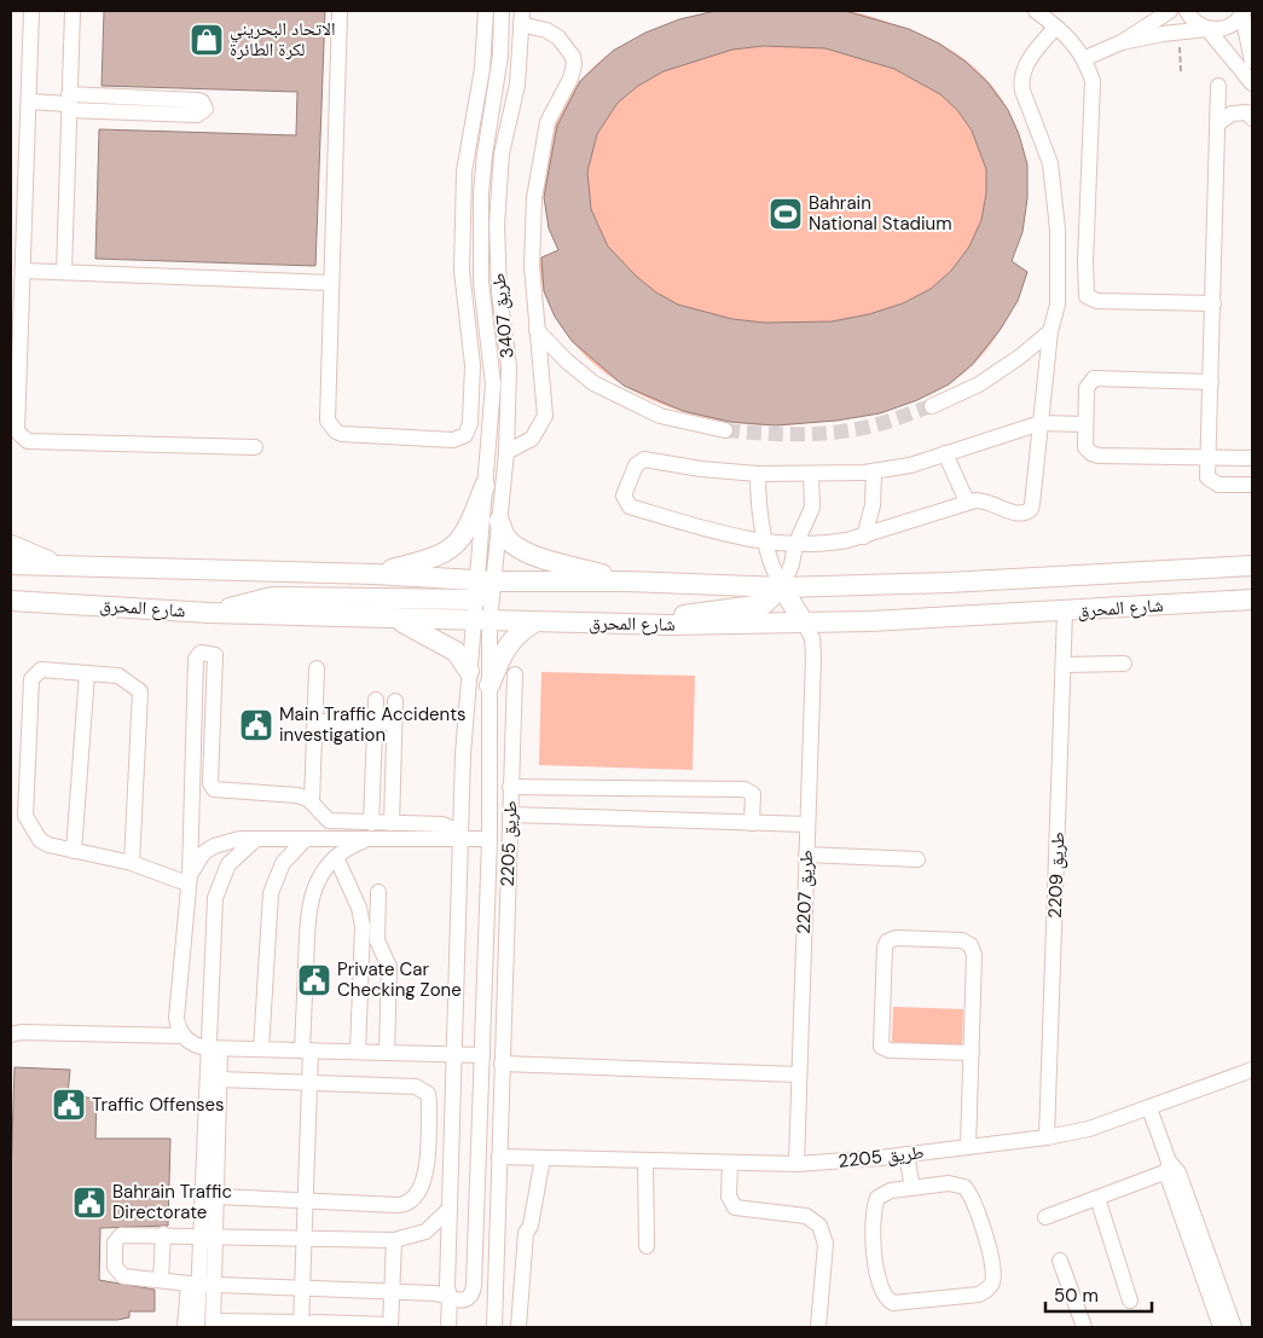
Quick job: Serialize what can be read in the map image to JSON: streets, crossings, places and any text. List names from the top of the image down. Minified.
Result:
{"streets":{"main road":["شارع المحرق"],"street":["طريق 3407","طريق 2205","طريق 2209","طريق 2207"]},"crossings":[["طريق 3407","شارع المحرق"],["شارع المحرق","طريق 2209"],["شارع المحرق","طريق 2207"],["طريق 2205","طريق 2209"],["طريق 2205","طريق 2207"]],"places":{"shop":["الاتحاد البحريني لكرة الطائرة"],"sports":["Bahrain National Stadium"],"public building":["Main Traffic Accidents investigation","Private Car Checking Zone","Traffic Offenses","Bahrain Traffic Directorate"]},"scale_bar":"50 m"}
